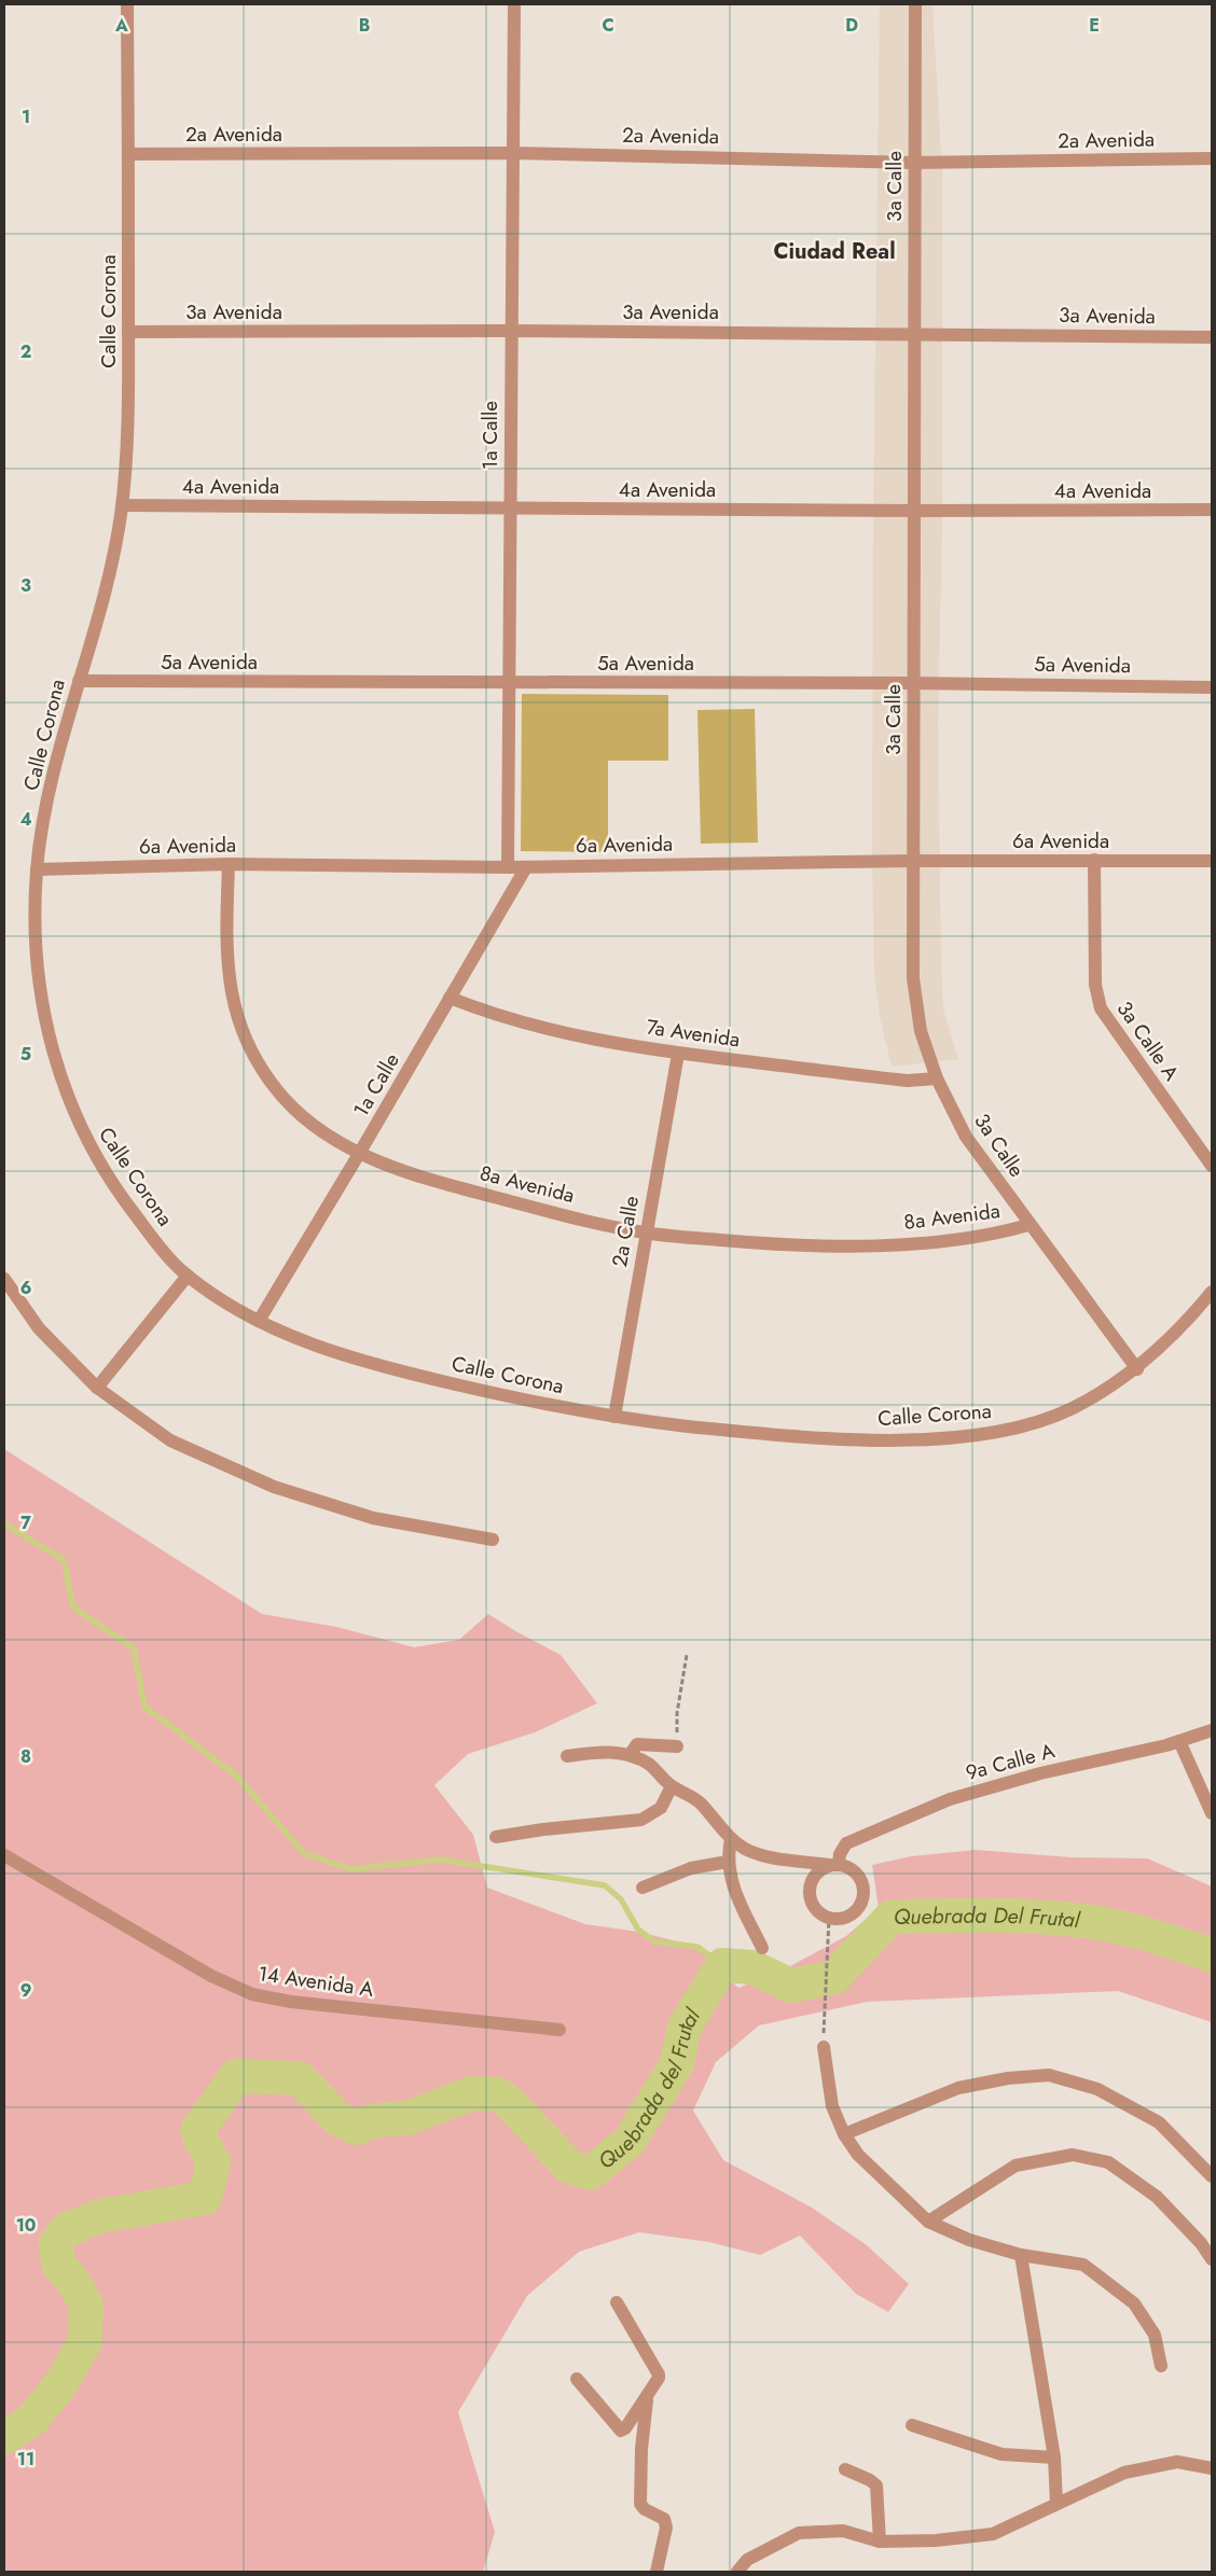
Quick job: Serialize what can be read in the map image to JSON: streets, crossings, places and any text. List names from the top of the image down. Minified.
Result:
{"streets":{"street":["2a Avenida","3a Calle","Calle Corona","3a Avenida","1a Calle","4a Avenida","5a Avenida","6a Avenida","7a Avenida","3a Calle A","8a Avenida","2a Calle","9a Calle A","14 Avenida A"]},"crossings":[["2a Avenida","3a Calle"],["2a Avenida","Calle Corona"],["2a Avenida","1a Calle"],["3a Calle","Calle Corona"],["3a Calle","3a Avenida"],["3a Calle","4a Avenida"],["3a Calle","5a Avenida"],["3a Calle","6a Avenida"],["3a Calle","7a Avenida"],["3a Calle","8a Avenida"],["Calle Corona","3a Avenida"],["Calle Corona","1a Calle"],["Calle Corona","4a Avenida"],["Calle Corona","5a Avenida"],["Calle Corona","6a Avenida"],["Calle Corona","2a Calle"],["3a Avenida","1a Calle"],["1a Calle","4a Avenida"],["1a Calle","5a Avenida"],["1a Calle","6a Avenida"],["1a Calle","7a Avenida"],["1a Calle","8a Avenida"],["6a Avenida","3a Calle A"],["6a Avenida","8a Avenida"],["7a Avenida","2a Calle"],["8a Avenida","2a Calle"]],"districts":["Ciudad Real"],"water":["Quebrada Del Frutal","Quebrada del Frutal"],"grid":{"columns":["A","B","C","D","E"],"rows":["1","2","3","4","5","6","7","8","9","10","11"]}}
